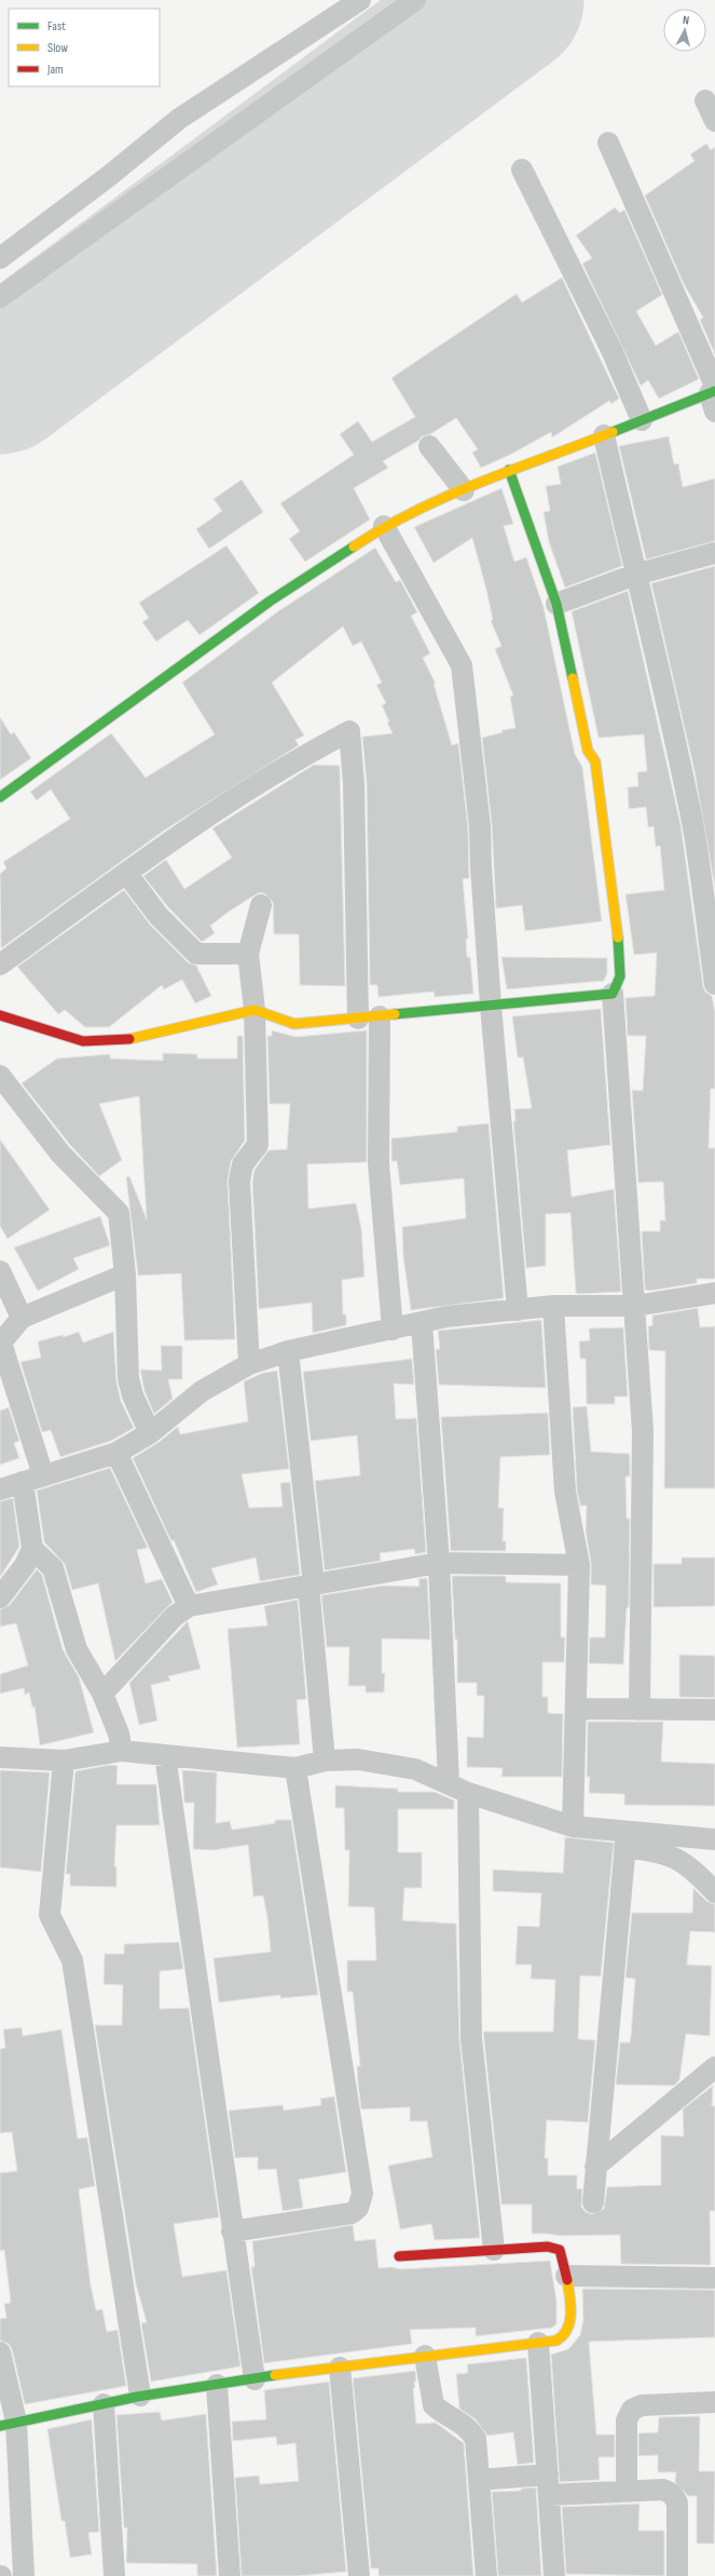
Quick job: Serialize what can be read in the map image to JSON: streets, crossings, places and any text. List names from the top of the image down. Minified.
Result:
{"legend":["Fast","Slow","Jam"],"north":"top"}
